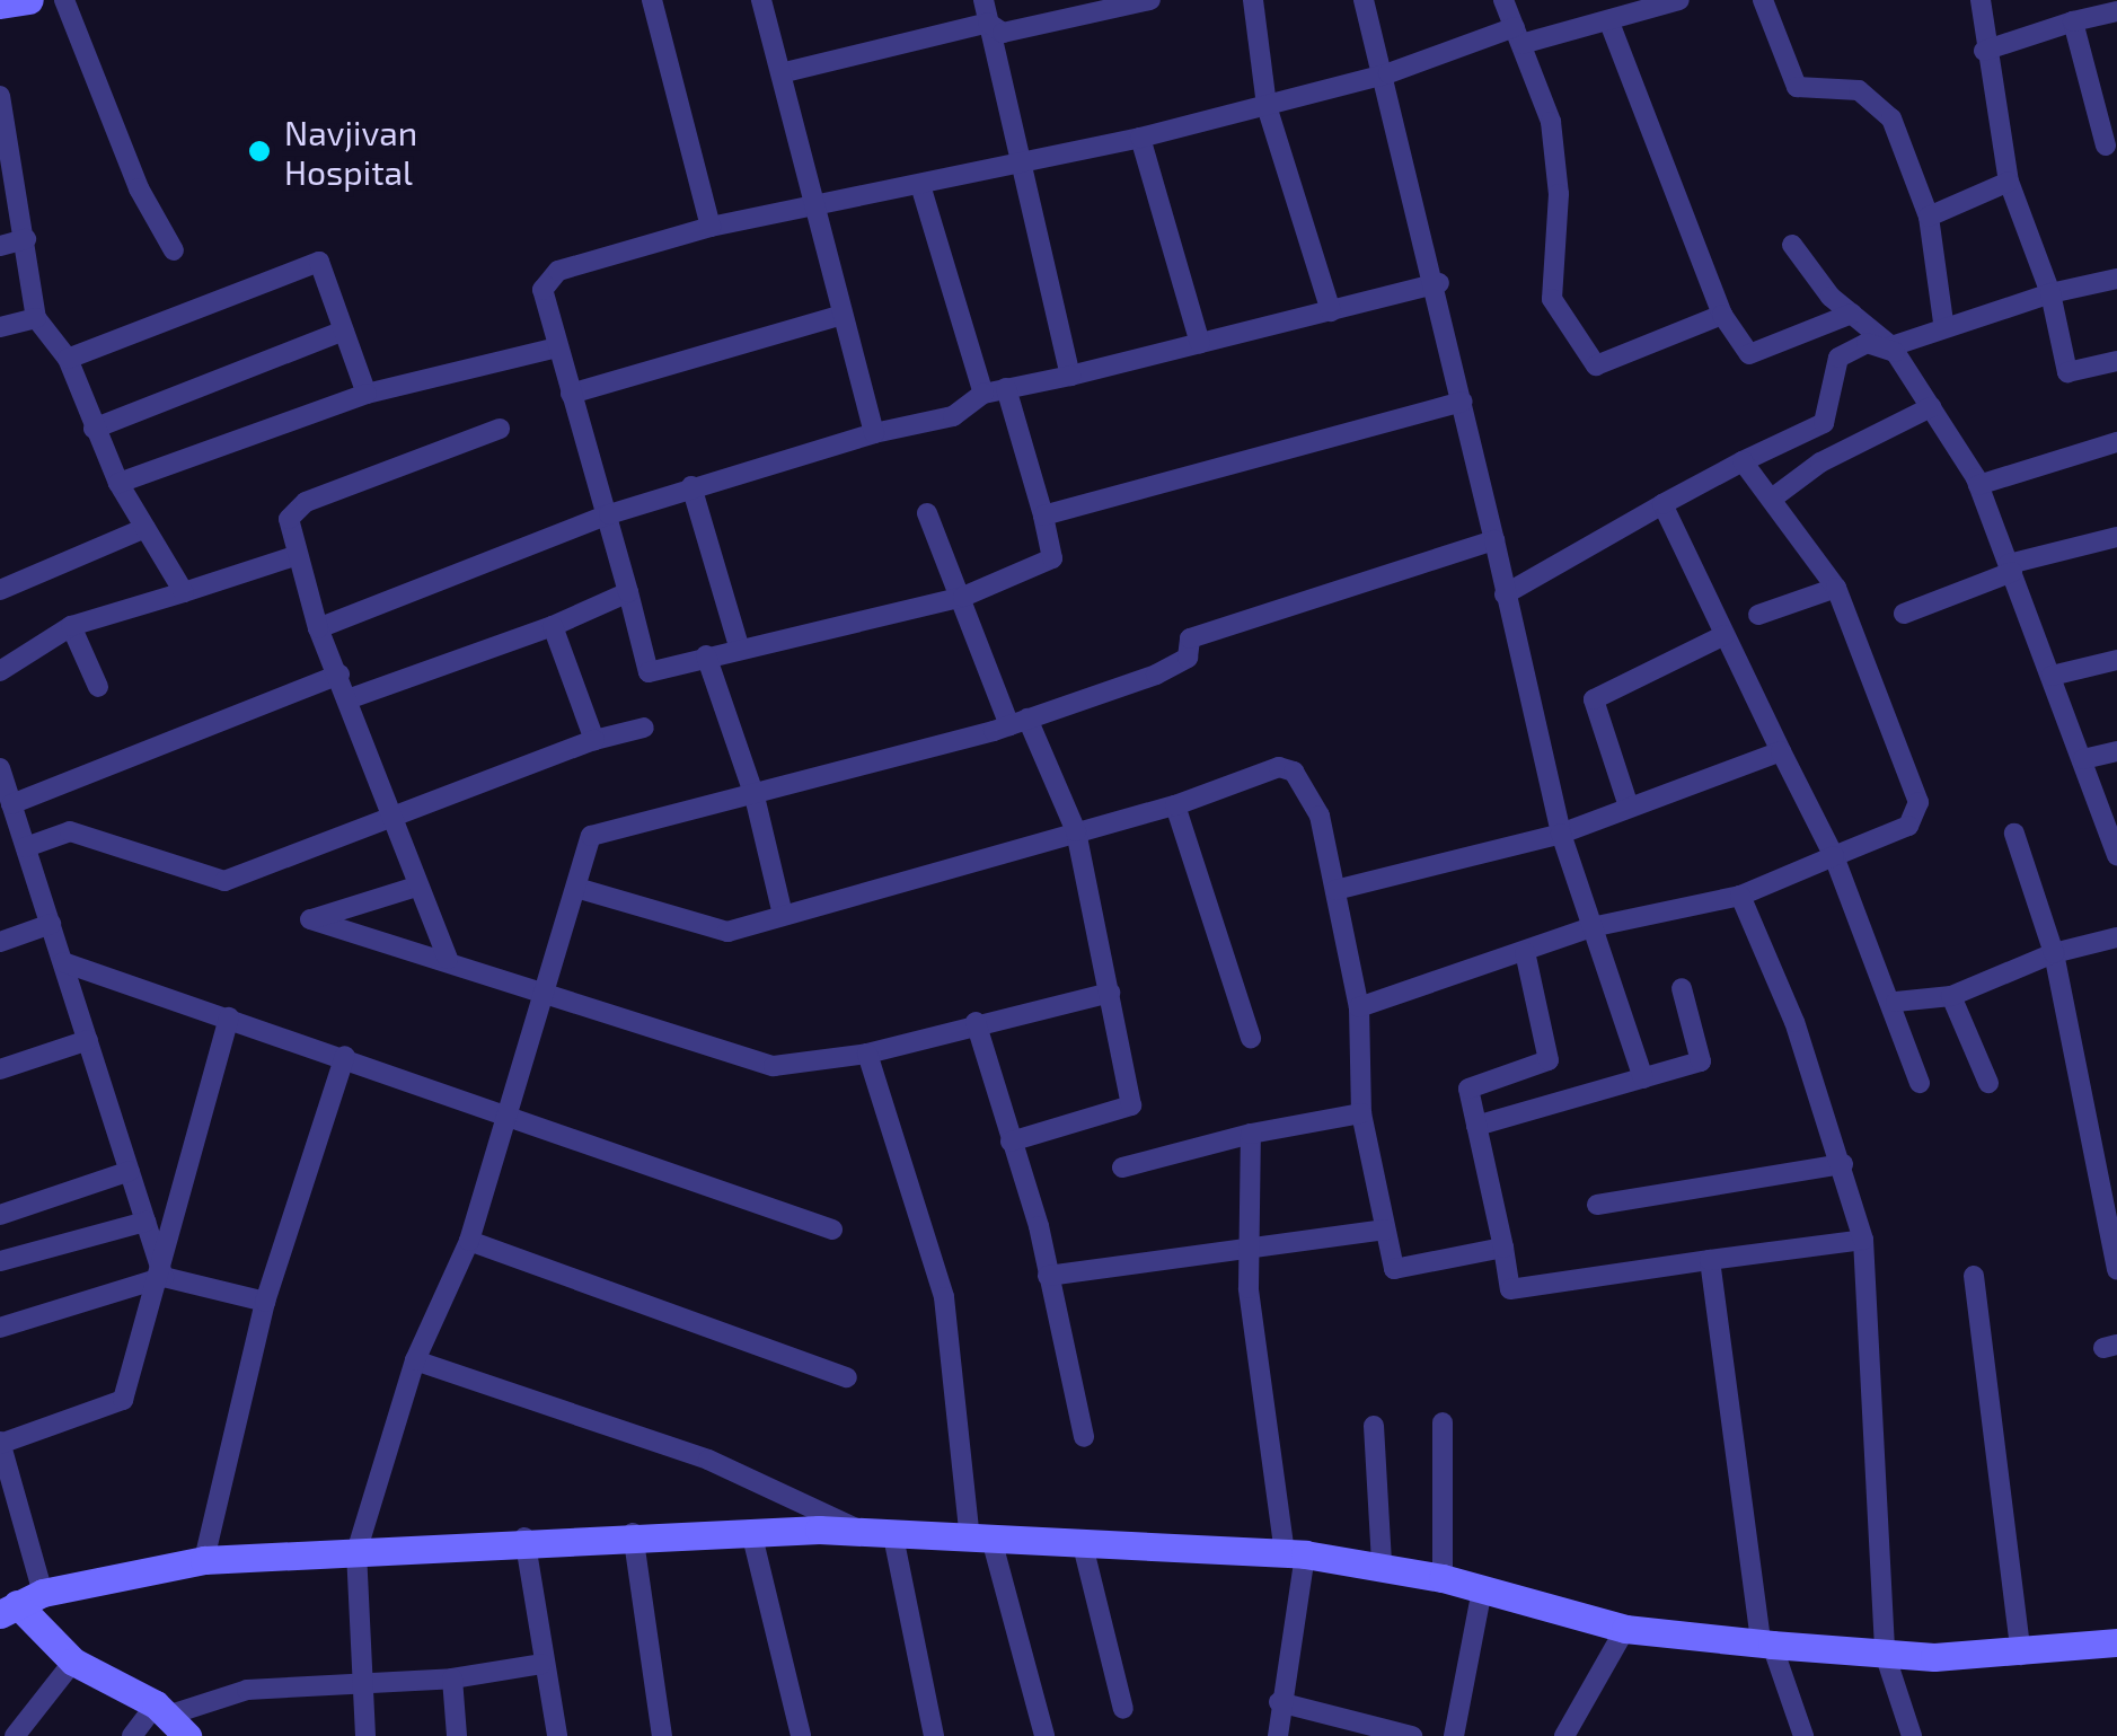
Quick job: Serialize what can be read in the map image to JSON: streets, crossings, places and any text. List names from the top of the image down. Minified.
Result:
{"places":["Navjivan Hospital"]}
